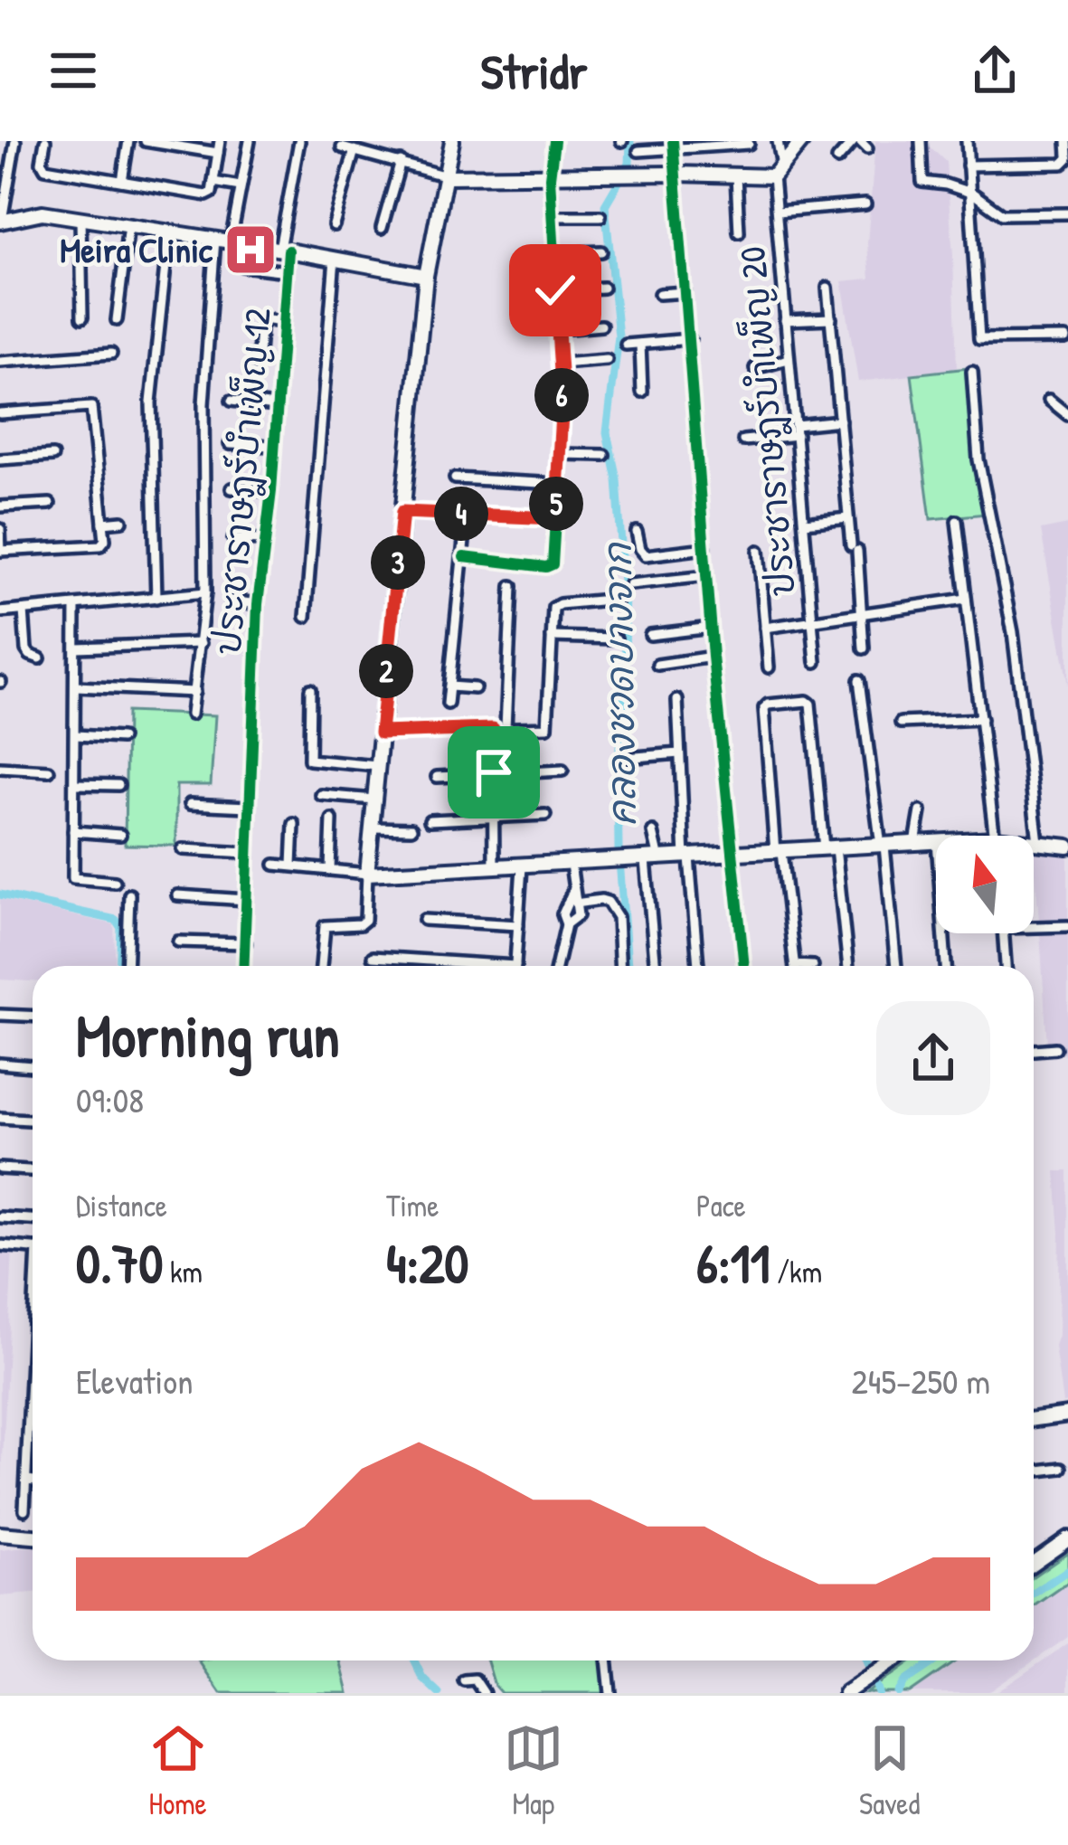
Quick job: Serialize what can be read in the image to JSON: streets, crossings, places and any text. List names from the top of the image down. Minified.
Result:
{"streets":{"street":["ประชาราษฎร์บำเพ็ญ 20","ประชาราษฎร์บำเพ็ญ 12"]},"water":["คลองชวดบางจาก"],"places":{"hospital":["Meira Clinic"]},"north":"top","page":{"header":"Stridr","pins":["6","5","4","3","2"],"heading":["Morning run","09:08"],"stats":[["Distance","0.70 km"],["Time","4:20"],["Pace","6:11 /km"]],"chart":["Elevation","245–250 m"],"tabs":["Home","Map","Saved"]}}
